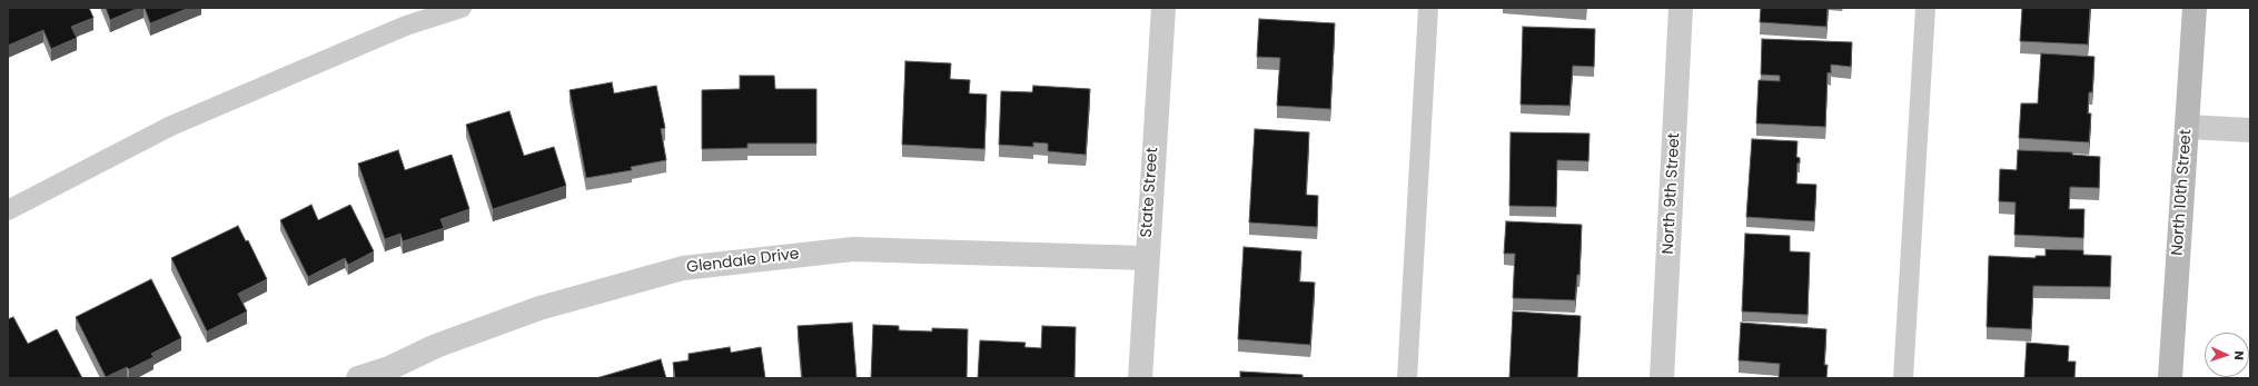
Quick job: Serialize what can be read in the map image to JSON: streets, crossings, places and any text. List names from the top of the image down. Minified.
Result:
{"streets":{"main road":["North 10th Street"],"street":["State Street","North 9th Street","Glendale Drive"]},"crossings":[["State Street","Glendale Drive"]],"north":"right"}
